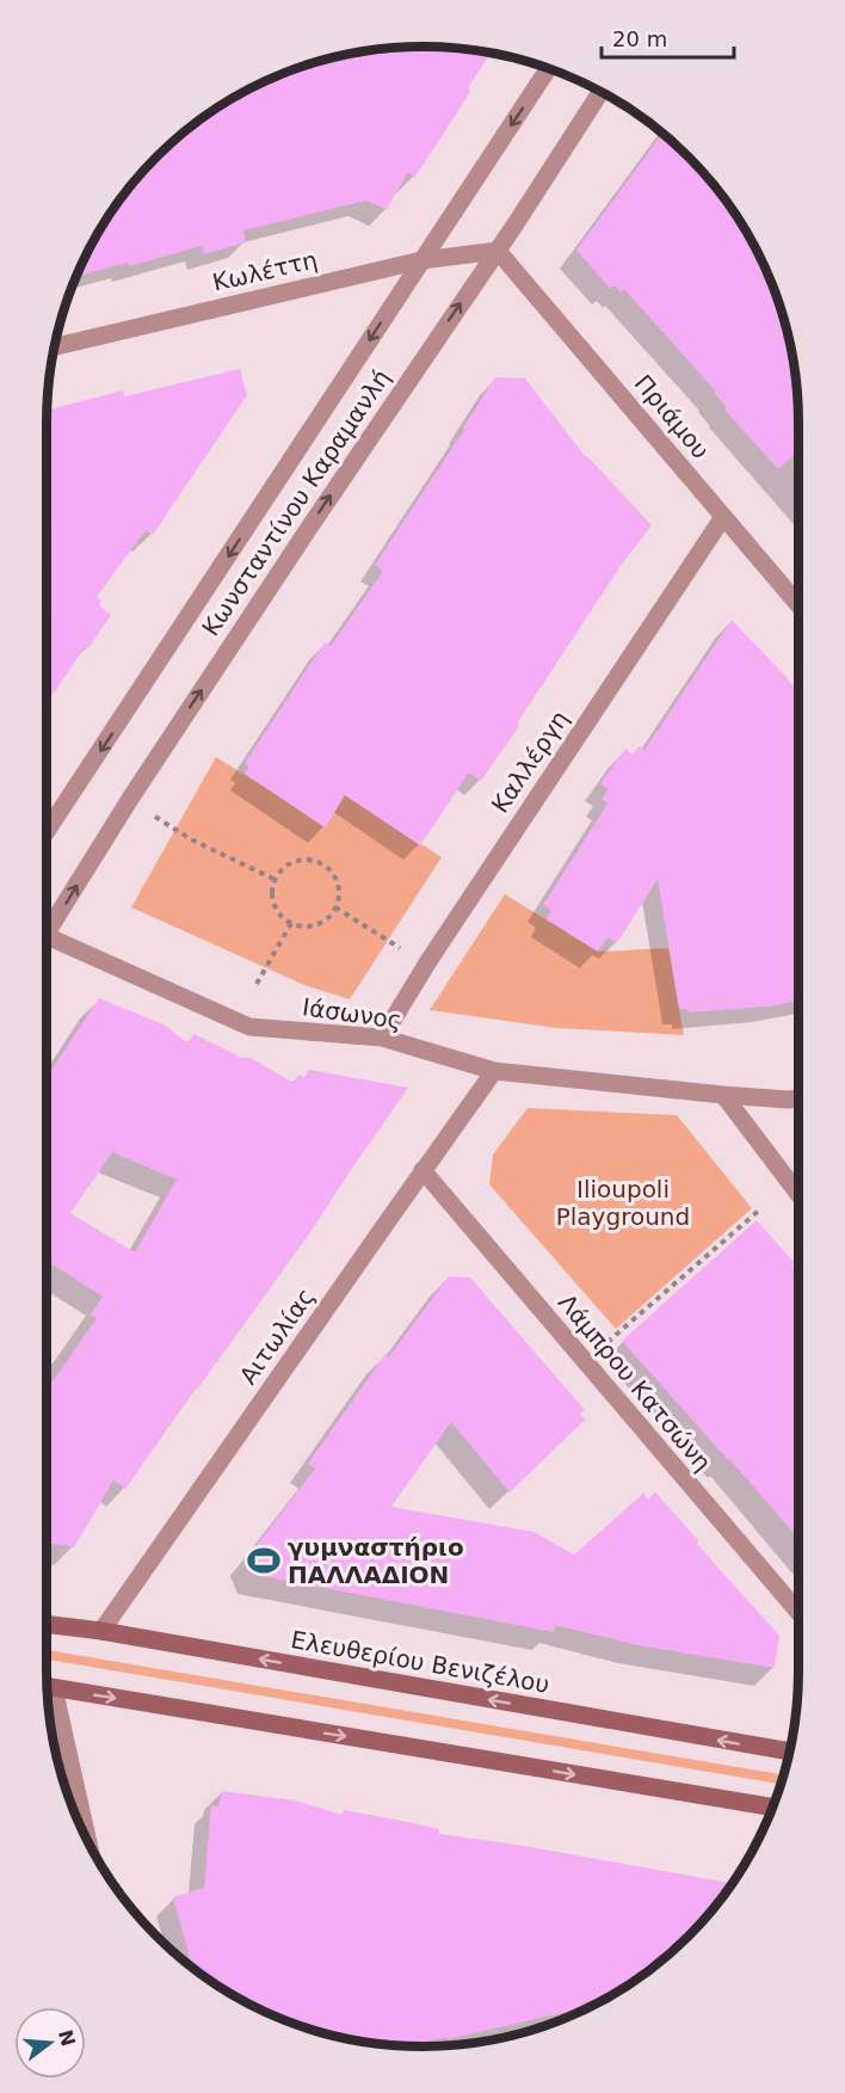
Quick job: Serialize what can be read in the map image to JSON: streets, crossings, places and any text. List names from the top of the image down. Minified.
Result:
{"streets":{"main road":["Ελευθερίου Βενιζέλου"],"street":["Κωλέττη","Πριάμου","Κωνσταντίνου Καραμανλή","Καλλέργη","Ιάσωνος","Αιτωλίας","Λάμπρου Κατσώνη"]},"crossings":[["Κωλέττη","Πριάμου"],["Κωλέττη","Κωνσταντίνου Καραμανλή"],["Πριάμου","Κωνσταντίνου Καραμανλή"],["Πριάμου","Καλλέργη"],["Καλλέργη","Ιάσωνος"],["Ιάσωνος","Αιτωλίας"],["Αιτωλίας","Λάμπρου Κατσώνη"],["Αιτωλίας","Ελευθερίου Βενιζέλου"]],"parks":["Ilioupoli Playground"],"places":{"sports":["γυμναστήριο ΠΑΛΛΑΔΙΟΝ"]},"scale_bar":"20 m","north":"right"}
